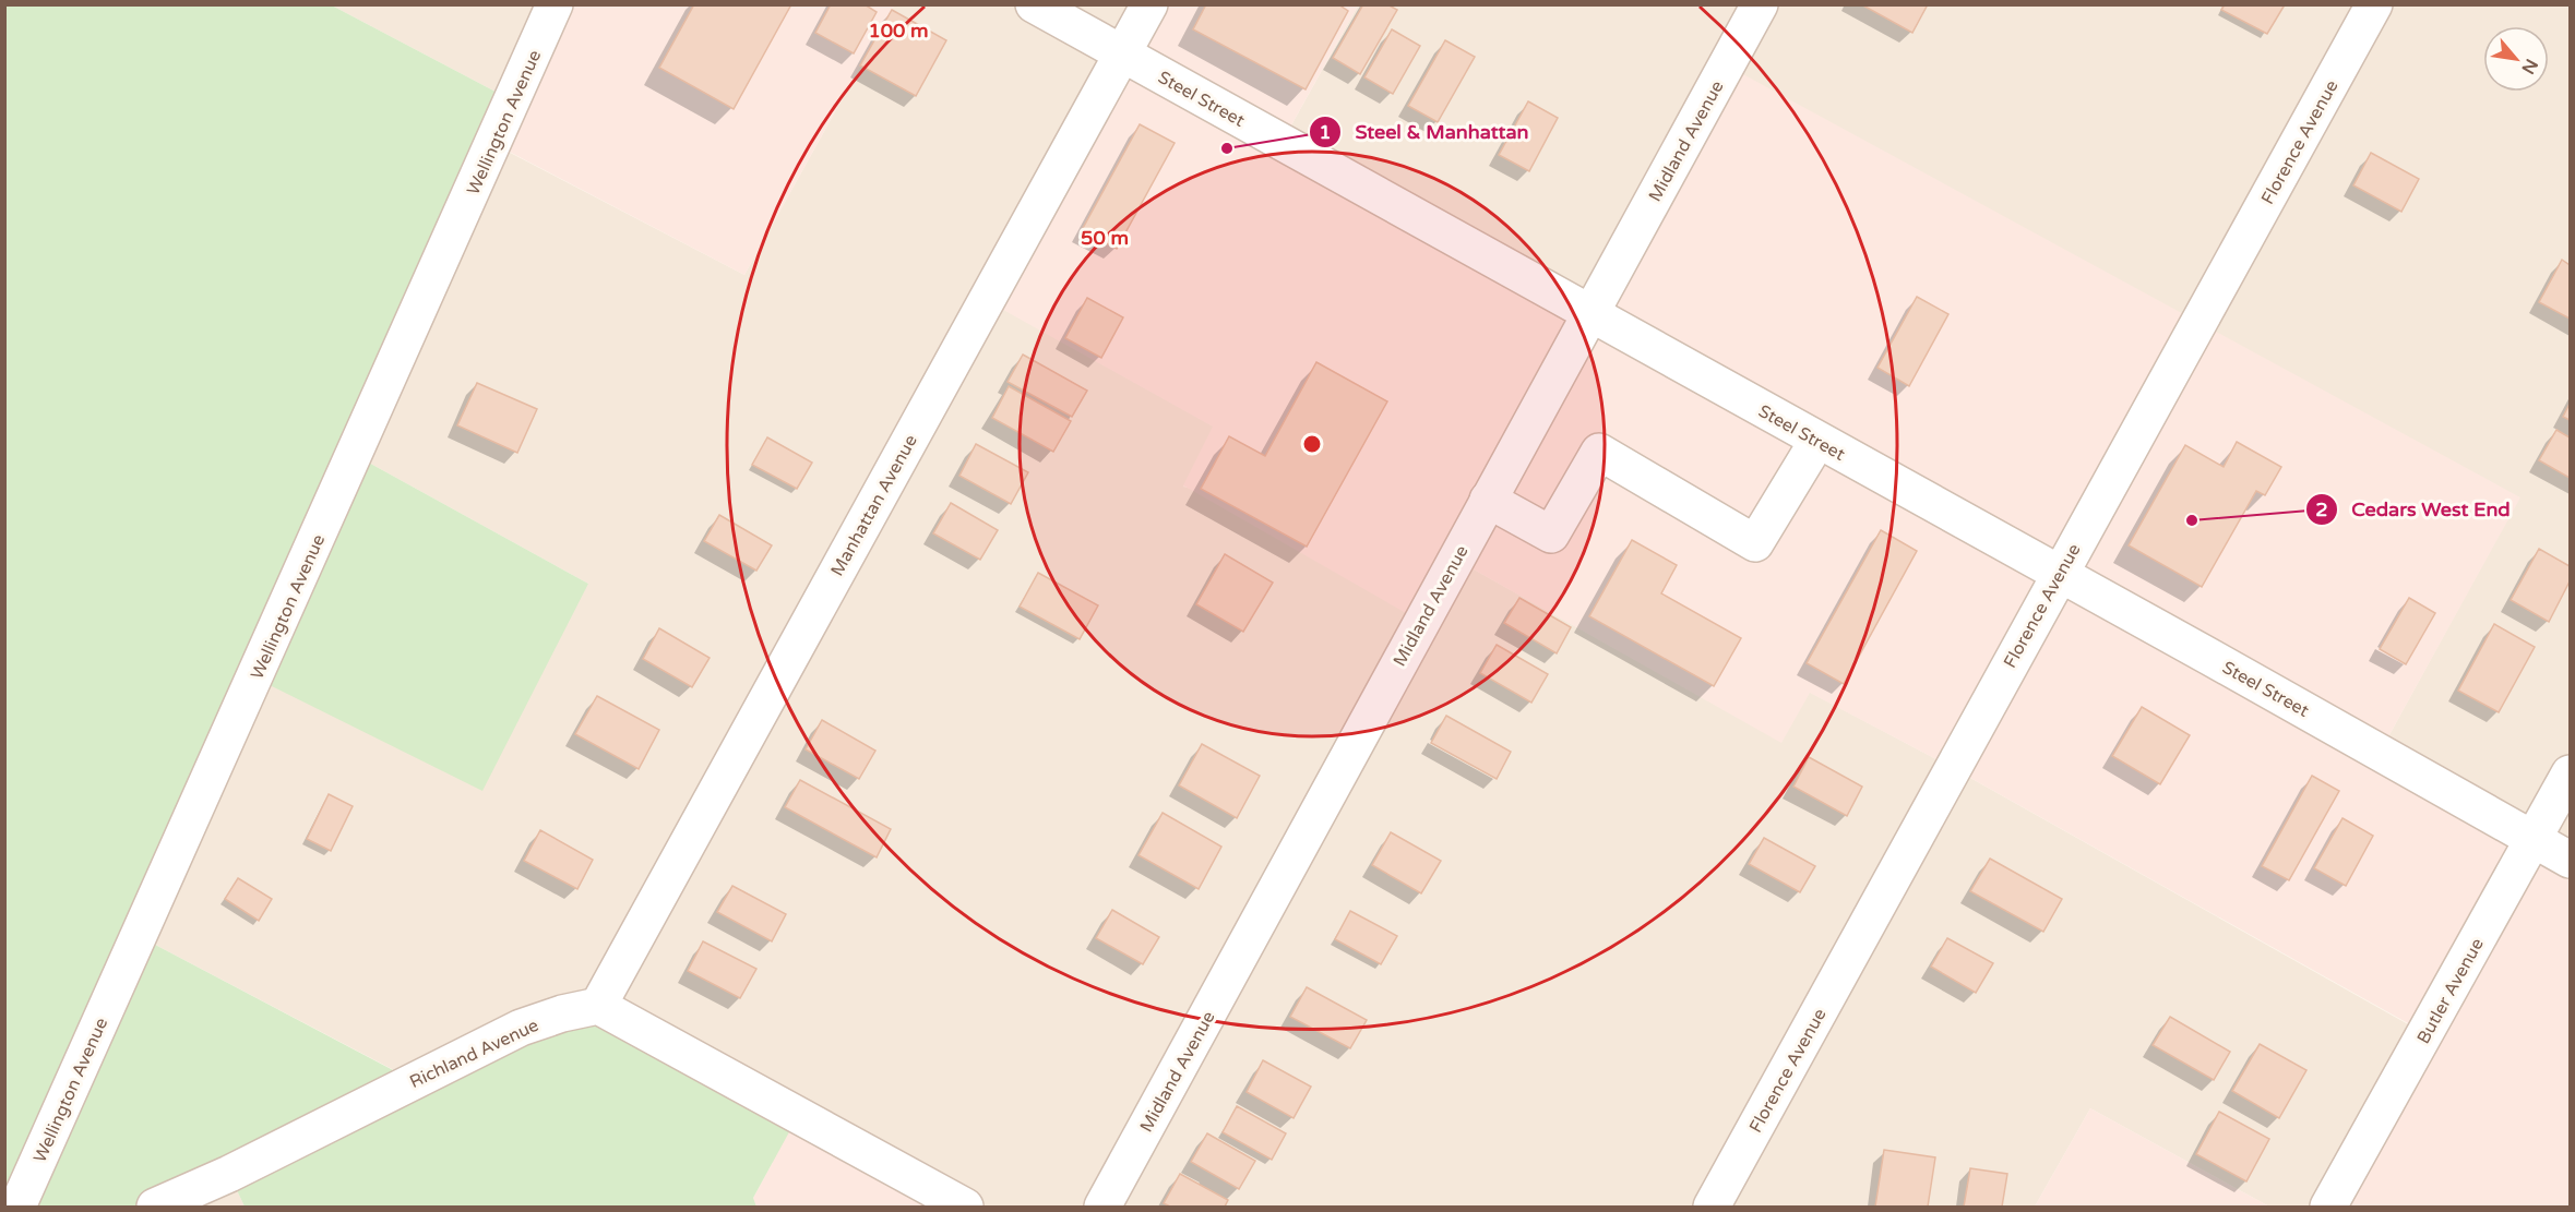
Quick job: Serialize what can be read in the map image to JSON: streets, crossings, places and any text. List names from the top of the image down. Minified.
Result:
{"streets":{"street":["Steel Street","Wellington Avenue","Midland Avenue","Florence Avenue","Manhattan Avenue","Butler Avenue","Richland Avenue"]},"crossings":[["Steel Street","Midland Avenue"],["Steel Street","Florence Avenue"],["Steel Street","Manhattan Avenue"],["Steel Street","Butler Avenue"],["Manhattan Avenue","Richland Avenue"]],"places":["Steel & Manhattan","Cedars West End"],"north":"bottom right","rings":["100 m","50 m"]}
